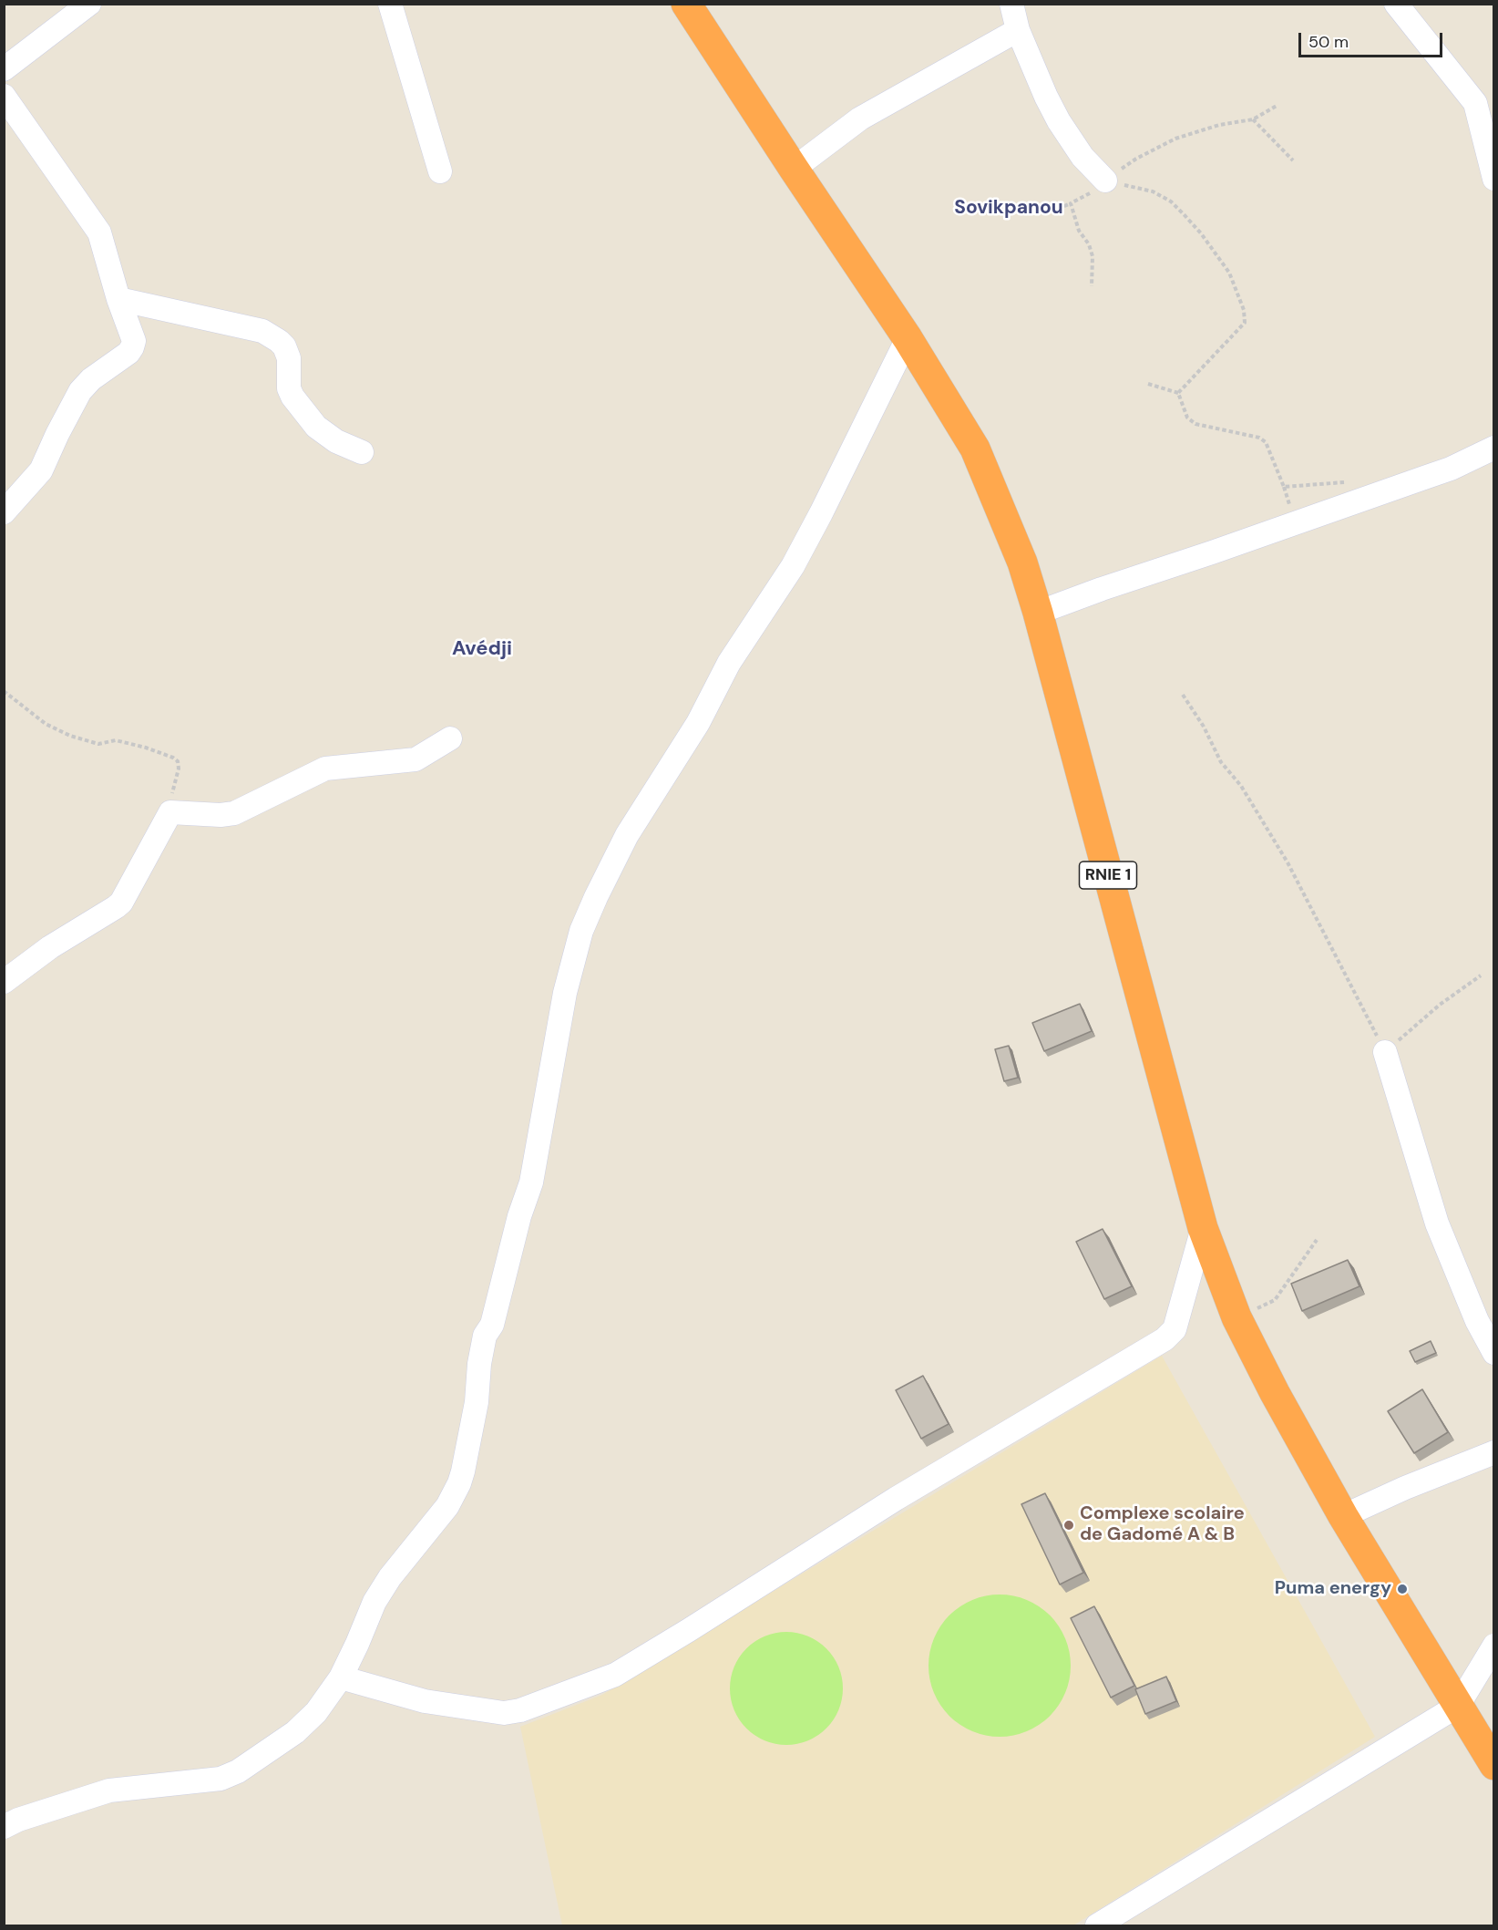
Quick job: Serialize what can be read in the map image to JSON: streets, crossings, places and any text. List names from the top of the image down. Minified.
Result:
{"streets":{"highway":["RNIE 1"]},"districts":["Sovikpanou","Avédji"],"places":["Complexe scolaire de Gadomé A & B","Puma energy"],"scale_bar":"50 m"}
